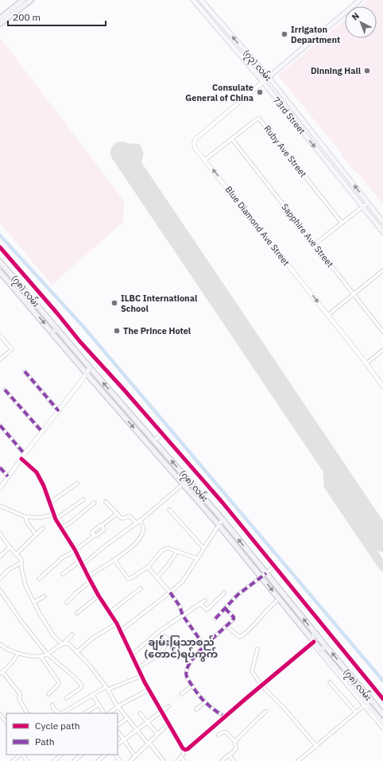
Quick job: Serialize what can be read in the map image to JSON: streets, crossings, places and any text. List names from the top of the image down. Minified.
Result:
{"streets":{"main road":["(၇၃) လမ်း","73rd Street","(၇၈) လမ်း"],"street":["Ruby Ave Street","Blue Diamond Ave Street","Sapphire Ave Street"]},"crossings":[["(၇၃) လမ်း","Blue Diamond Ave Street"],["73rd Street","Blue Diamond Ave Street"],["Ruby Ave Street","Blue Diamond Ave Street"],["Ruby Ave Street","Sapphire Ave Street"]],"one_way":["(၇၃) လမ်း","73rd Street"],"districts":["ချမ်းမြသာစည် (တောင်)ရပ်ကွက်"],"places":["Irrigaton Department","Dinning Hall","Consulate General of China","ILBC International School","The Prince Hotel"],"legend":["Cycle path","Path"],"scale_bar":"200 m","north":"top left"}
